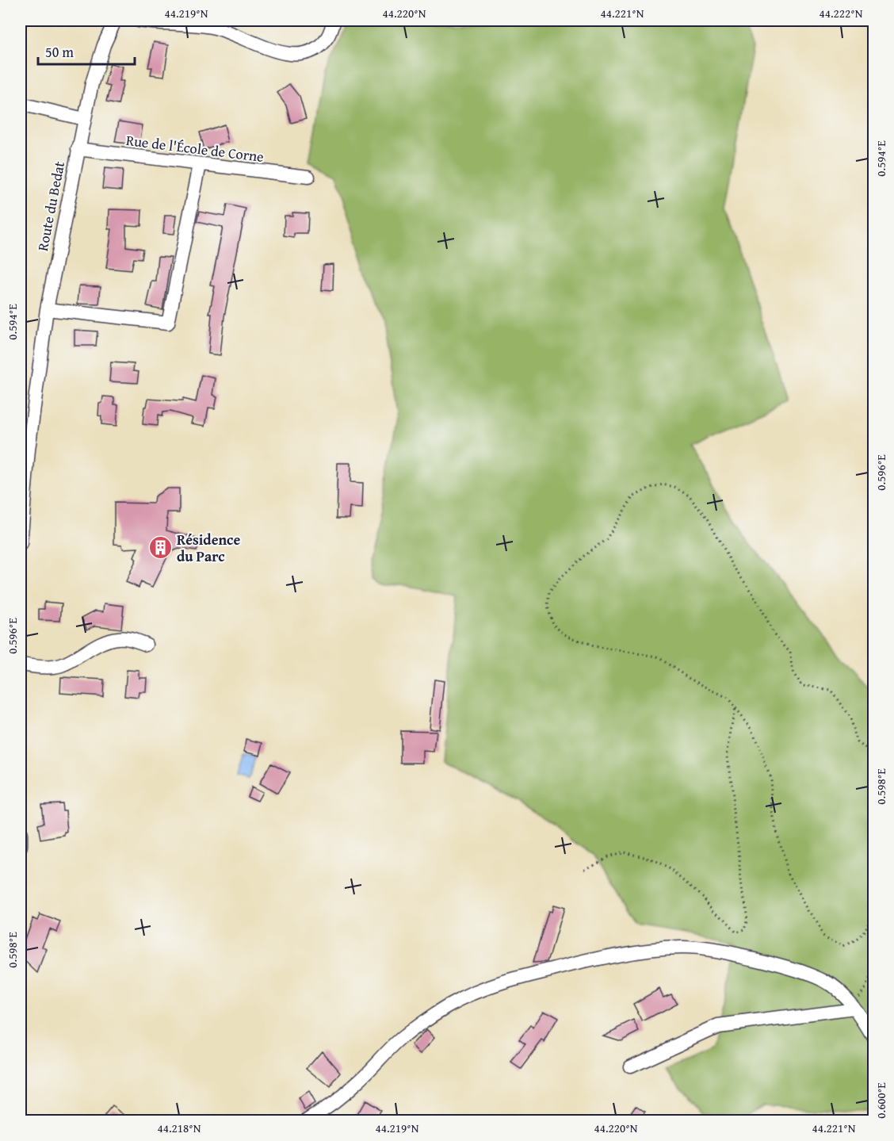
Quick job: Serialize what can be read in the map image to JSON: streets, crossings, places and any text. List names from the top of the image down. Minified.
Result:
{"streets":{"street":["Rue de l'École de Corne","Route du Bedat"]},"crossings":[["Rue de l'École de Corne","Route du Bedat"]],"places":{"building":["Résidence du Parc"]},"scale_bar":"50 m","coordinates":["44.219°N","44.220°N","44.221°N","44.222°N","0.594°E","0.596°E","0.598°E","0.600°E","44.218°N"]}
